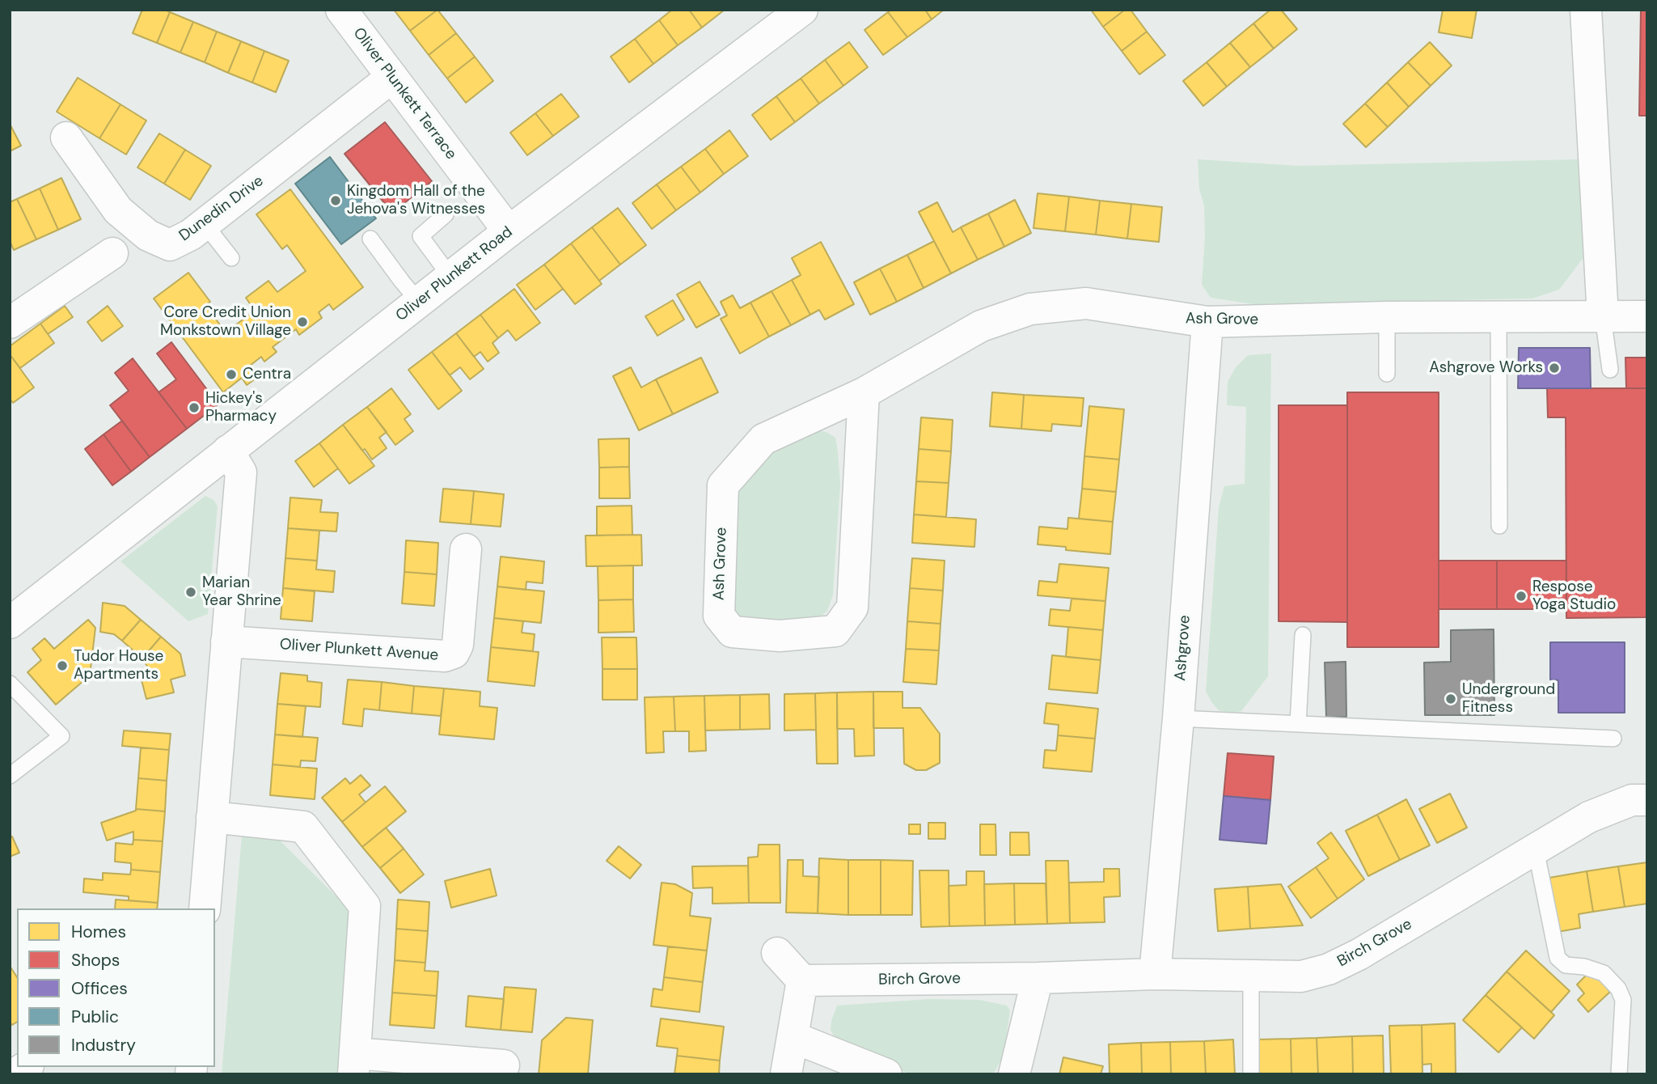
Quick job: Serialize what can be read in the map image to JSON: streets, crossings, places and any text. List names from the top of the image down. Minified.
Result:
{"streets":{"street":["Oliver Plunkett Terrace","Dunedin Drive","Oliver Plunkett Road","Ash Grove","Ashgrove","Oliver Plunkett Avenue","Birch Grove"]},"crossings":[["Oliver Plunkett Terrace","Dunedin Drive"],["Oliver Plunkett Terrace","Oliver Plunkett Road"],["Ash Grove","Ashgrove"],["Ashgrove","Birch Grove"]],"places":["Kingdom Hall of the Jehova's Witnesses","Core Credit Union Monkstown Village","Ashgrove Works","Centra","Hickey's Pharmacy","Marian Year Shrine","Respose Yoga Studio","Tudor House Apartments","Underground Fitness"],"legend":["Homes","Shops","Offices","Public","Industry"]}
